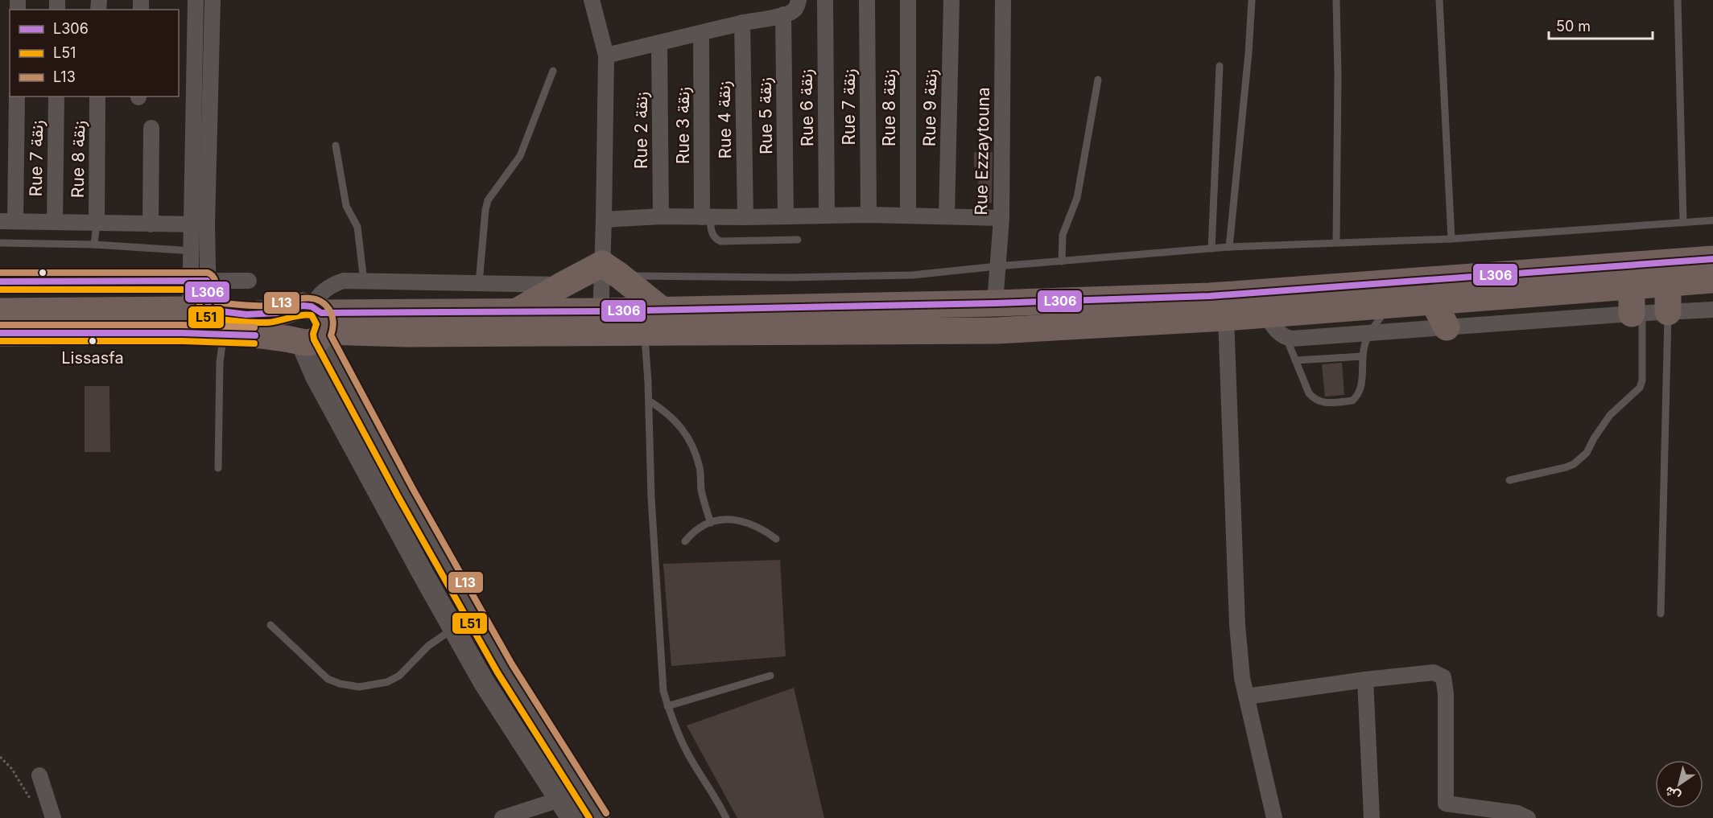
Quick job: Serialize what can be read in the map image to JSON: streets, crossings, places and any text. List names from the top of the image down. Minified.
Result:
{"streets":{"street":["Rue 7 زنقة","Rue 6 زنقة","Rue 8 زنقة","Rue 9 زنقة","Rue 5 زنقة","Rue 4 زنقة","Rue 3 زنقة","Rue 2 زنقة","Rue Ezzaytouna"]},"places":["Lissasfa"],"lines":["transit line L306","transit line L13","transit line L51"],"legend":["L306","L51","L13"],"scale_bar":"50 m","north":"bottom left"}
